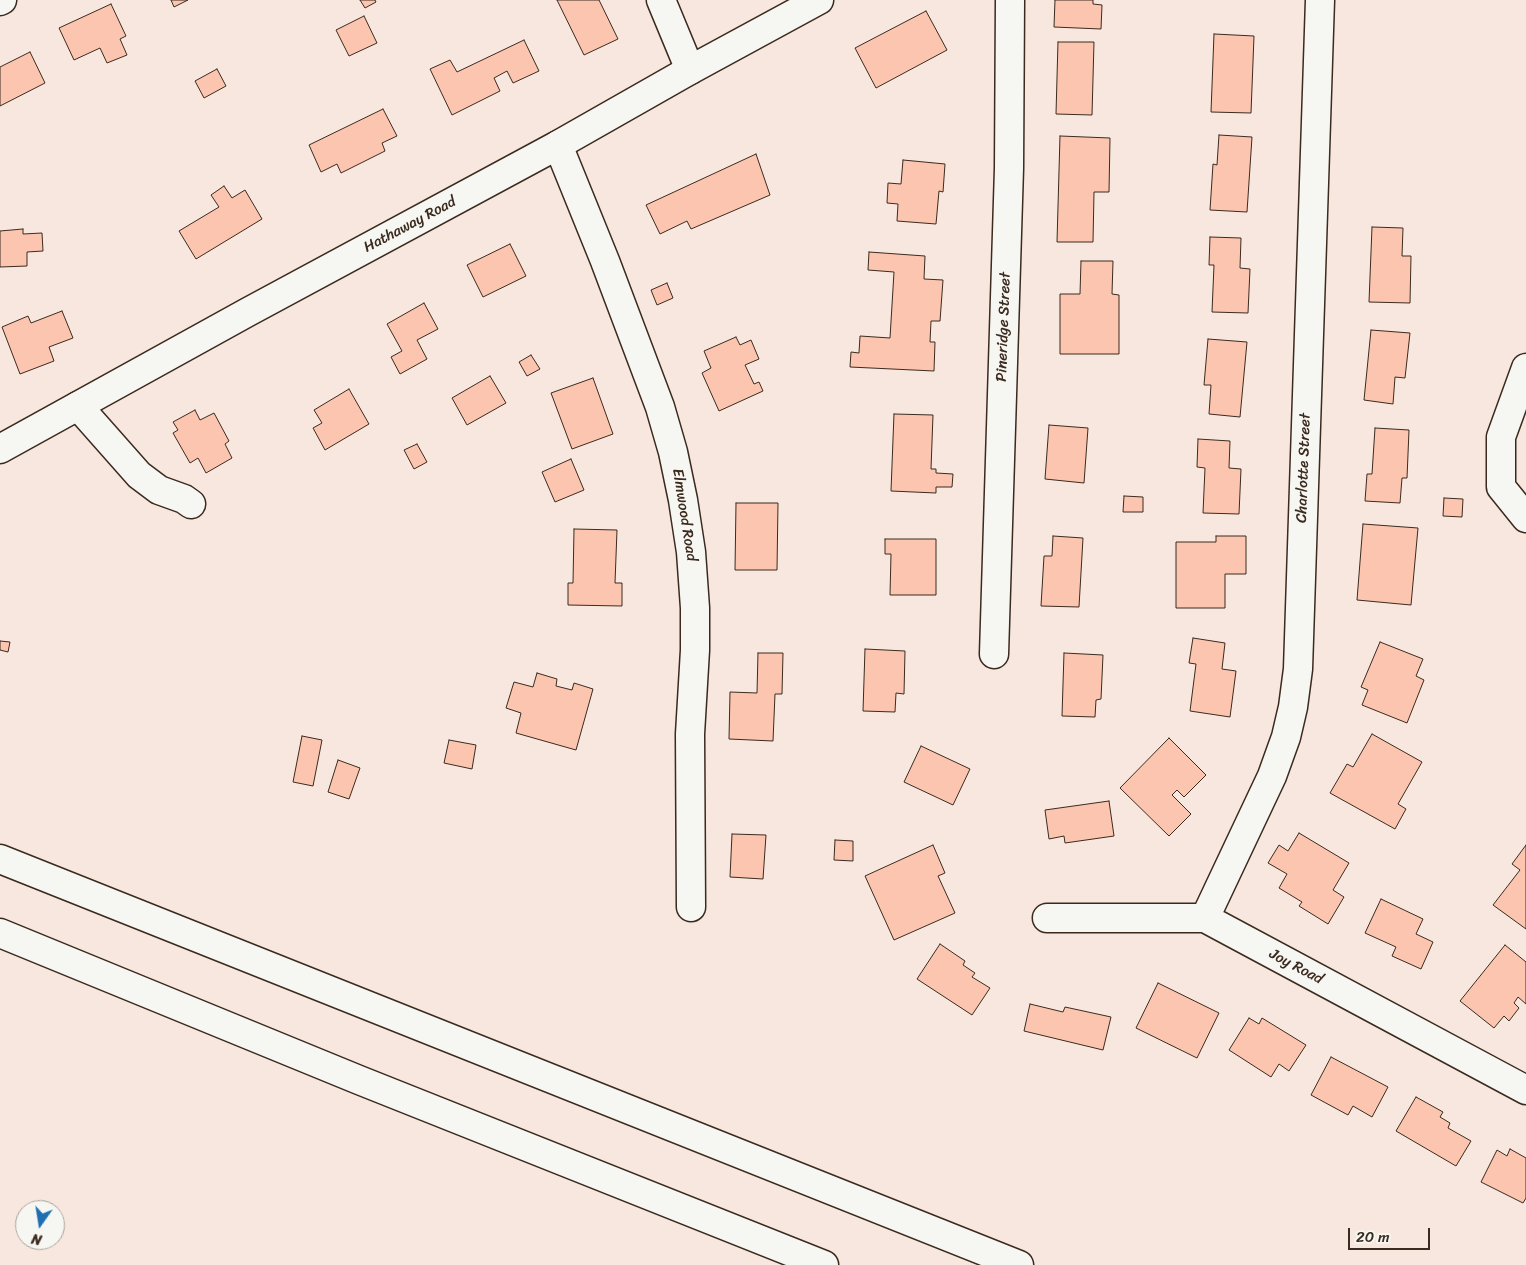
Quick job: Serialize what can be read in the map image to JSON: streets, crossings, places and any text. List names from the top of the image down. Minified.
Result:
{"streets":{"main road":["Hathaway Road","Pineridge Street","Charlotte Street","Elmwood Road","Joy Road"]},"crossings":[["Hathaway Road","Elmwood Road"],["Charlotte Street","Joy Road"]],"scale_bar":"20 m","north":"bottom"}
